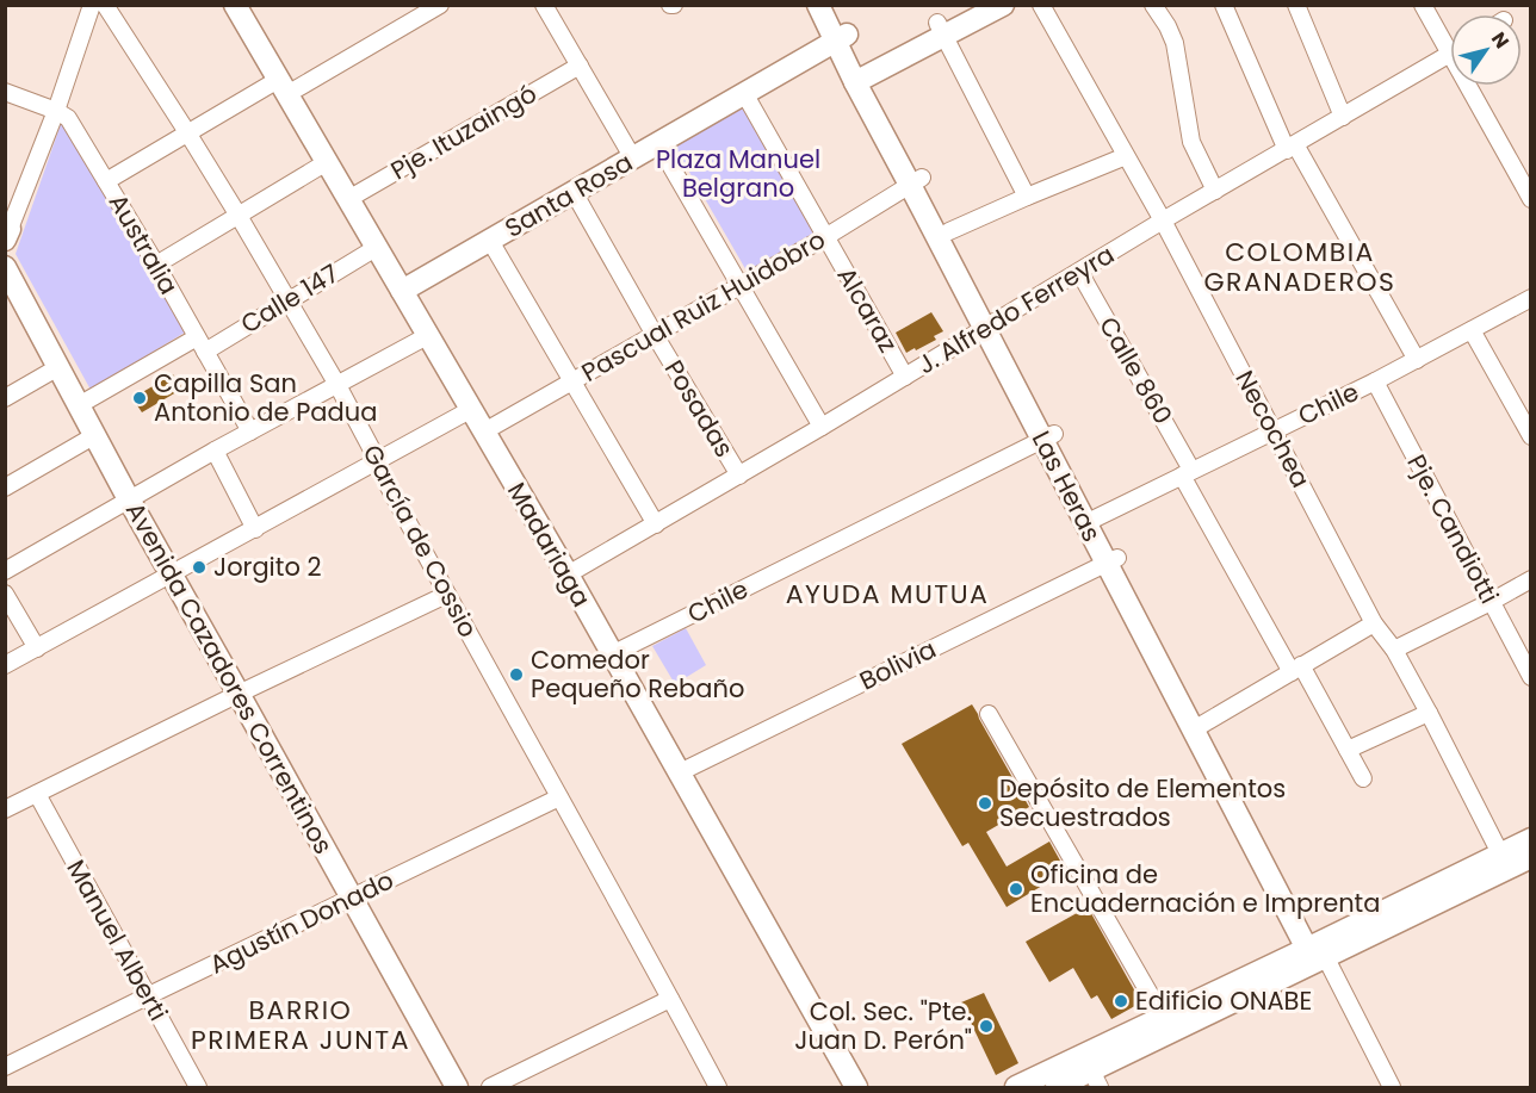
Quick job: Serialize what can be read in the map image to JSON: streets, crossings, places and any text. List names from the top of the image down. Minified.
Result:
{"streets":{"street":["Pje. Ituzaingó","Santa Rosa","Australia","Calle 147","Pascual Ruiz Huidobro","Alcaraz","J. Alfredo Ferreyra","Calle 860","Chile","Posadas","Necochea","Las Heras","Pje. Candiotti","García de Cossio","Madariaga","Bolivia","Avenida Cazadores Correntinos","Agustín Donado","Manuel Alberti"]},"crossings":[["Pje. Ituzaingó","Madariaga"],["Santa Rosa","Alcaraz"],["Santa Rosa","Posadas"],["Santa Rosa","Las Heras"],["Santa Rosa","Madariaga"],["Australia","Calle 147"],["Calle 147","García de Cossio"],["Calle 147","Madariaga"],["Calle 147","Avenida Cazadores Correntinos"],["Pascual Ruiz Huidobro","Alcaraz"],["Pascual Ruiz Huidobro","Posadas"],["Pascual Ruiz Huidobro","Las Heras"],["Pascual Ruiz Huidobro","Madariaga"],["Alcaraz","J. Alfredo Ferreyra"],["J. Alfredo Ferreyra","Calle 860"],["J. Alfredo Ferreyra","Posadas"],["J. Alfredo Ferreyra","Necochea"],["J. Alfredo Ferreyra","Las Heras"],["J. Alfredo Ferreyra","Madariaga"],["Calle 860","Chile"],["Chile","Necochea"],["Chile","Las Heras"],["Chile","Pje. Candiotti"],["Chile","Madariaga"],["Las Heras","Bolivia"],["García de Cossio","Agustín Donado"],["Madariaga","Bolivia"],["Avenida Cazadores Correntinos","Agustín Donado"],["Agustín Donado","Manuel Alberti"]],"districts":["COLOMBIA GRANADEROS","AYUDA MUTUA","BARRIO PRIMERA JUNTA"],"parks":["Plaza Manuel Belgrano"],"places":["Capilla San Antonio de Padua","Jorgito 2","Comedor Pequeño Rebaño","Depósito de Elementos Secuestrados","Oficina de Encuadernación e Imprenta","Edificio ONABE","Col. Sec. \"Pte. Juan D. Perón\""],"north":"top right"}
